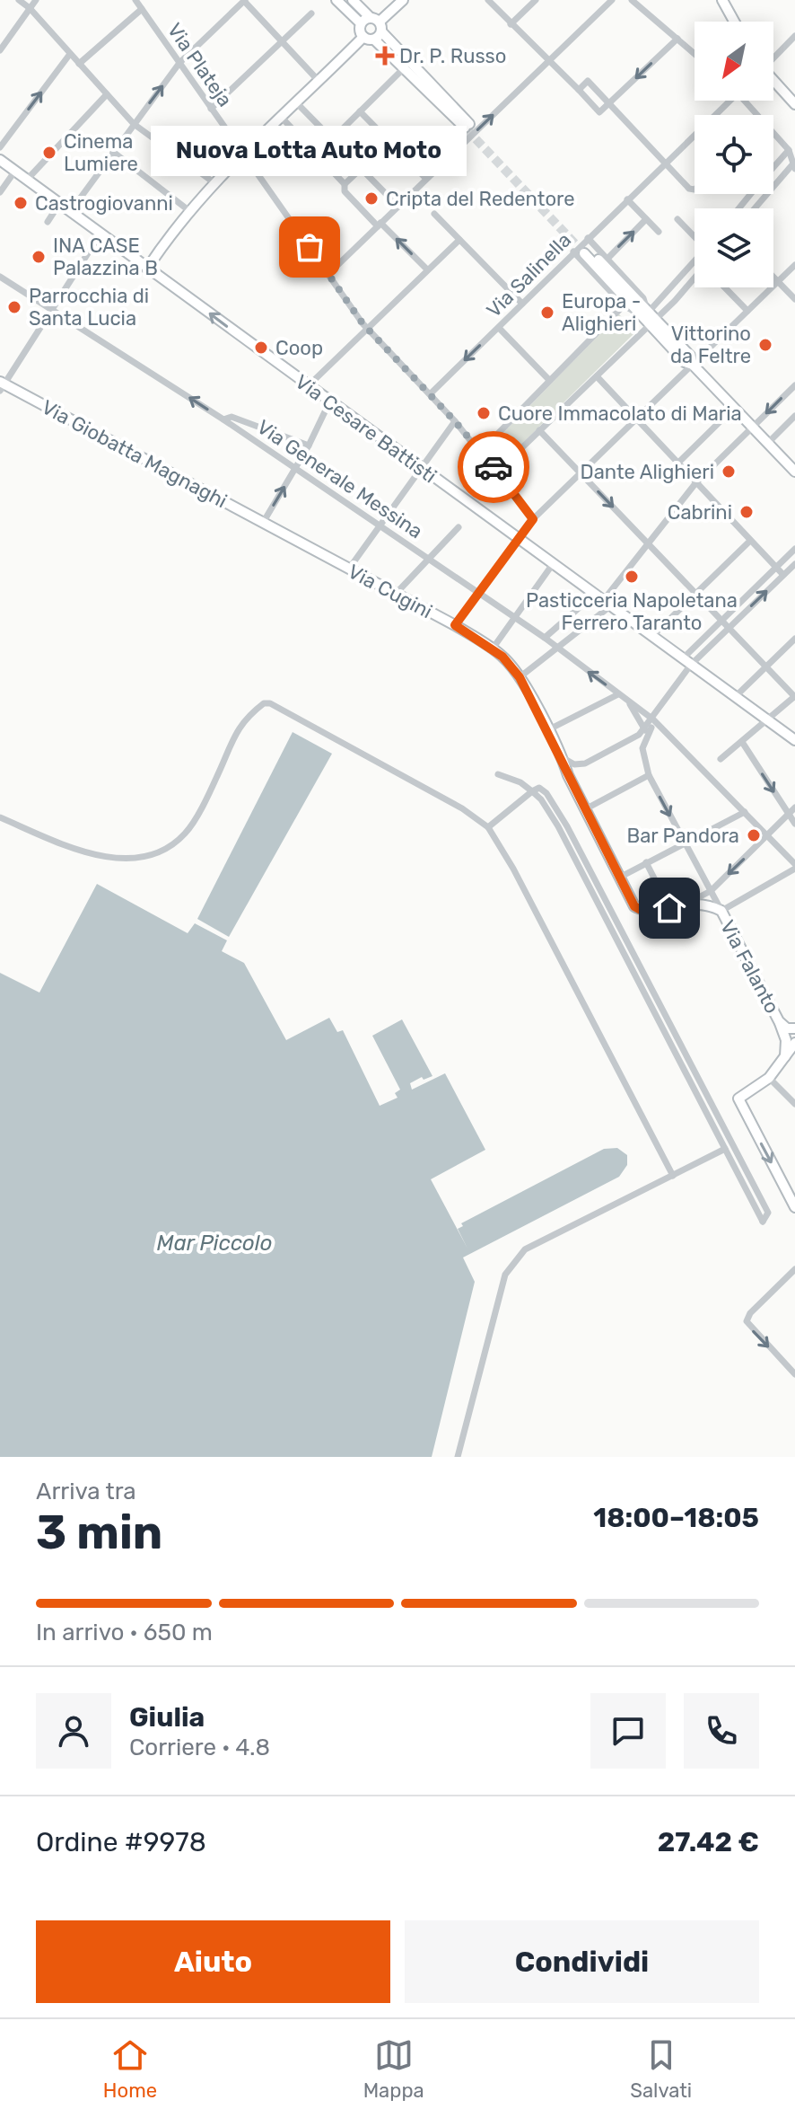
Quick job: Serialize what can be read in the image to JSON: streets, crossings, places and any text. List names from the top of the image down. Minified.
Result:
{"streets":{"main road":["Via Cesare Battisti","Via Giobatta Magnaghi","Via Cugini","Via Falanto"],"street":["Via Plateja","Via Salinella","Via Generale Messina"]},"crossings":[["Via Plateja","Via Salinella"],["Via Giobatta Magnaghi","Via Cugini"]],"water":["Mar Piccolo"],"places":{"health":["Dr. P. Russo"],"other":["Cinema Lumiere","Cripta del Redentore","Castrogiovanni","Nuova Lotta Auto Moto","INA CASE Palazzina B","Parrocchia di Santa Lucia","Europa - Alighieri","Vittorino da Feltre","Coop","Cuore Immacolato di Maria","Dante Alighieri","Cabrini","Pasticceria Napoletana Ferrero Taranto","Bar Pandora"]},"north":"bottom left","page":{"bubble":"Nuova Lotta Auto Moto","heading":["3 min","Arriva tra","18:00–18:05"],"panel":["Giulia","Corriere · 4.8","Ordine #9978","27.42 €"],"bar":"In arrivo · 650 m","buttons":["Aiuto","Condividi"],"tabs":["Home","Mappa","Salvati"]}}
